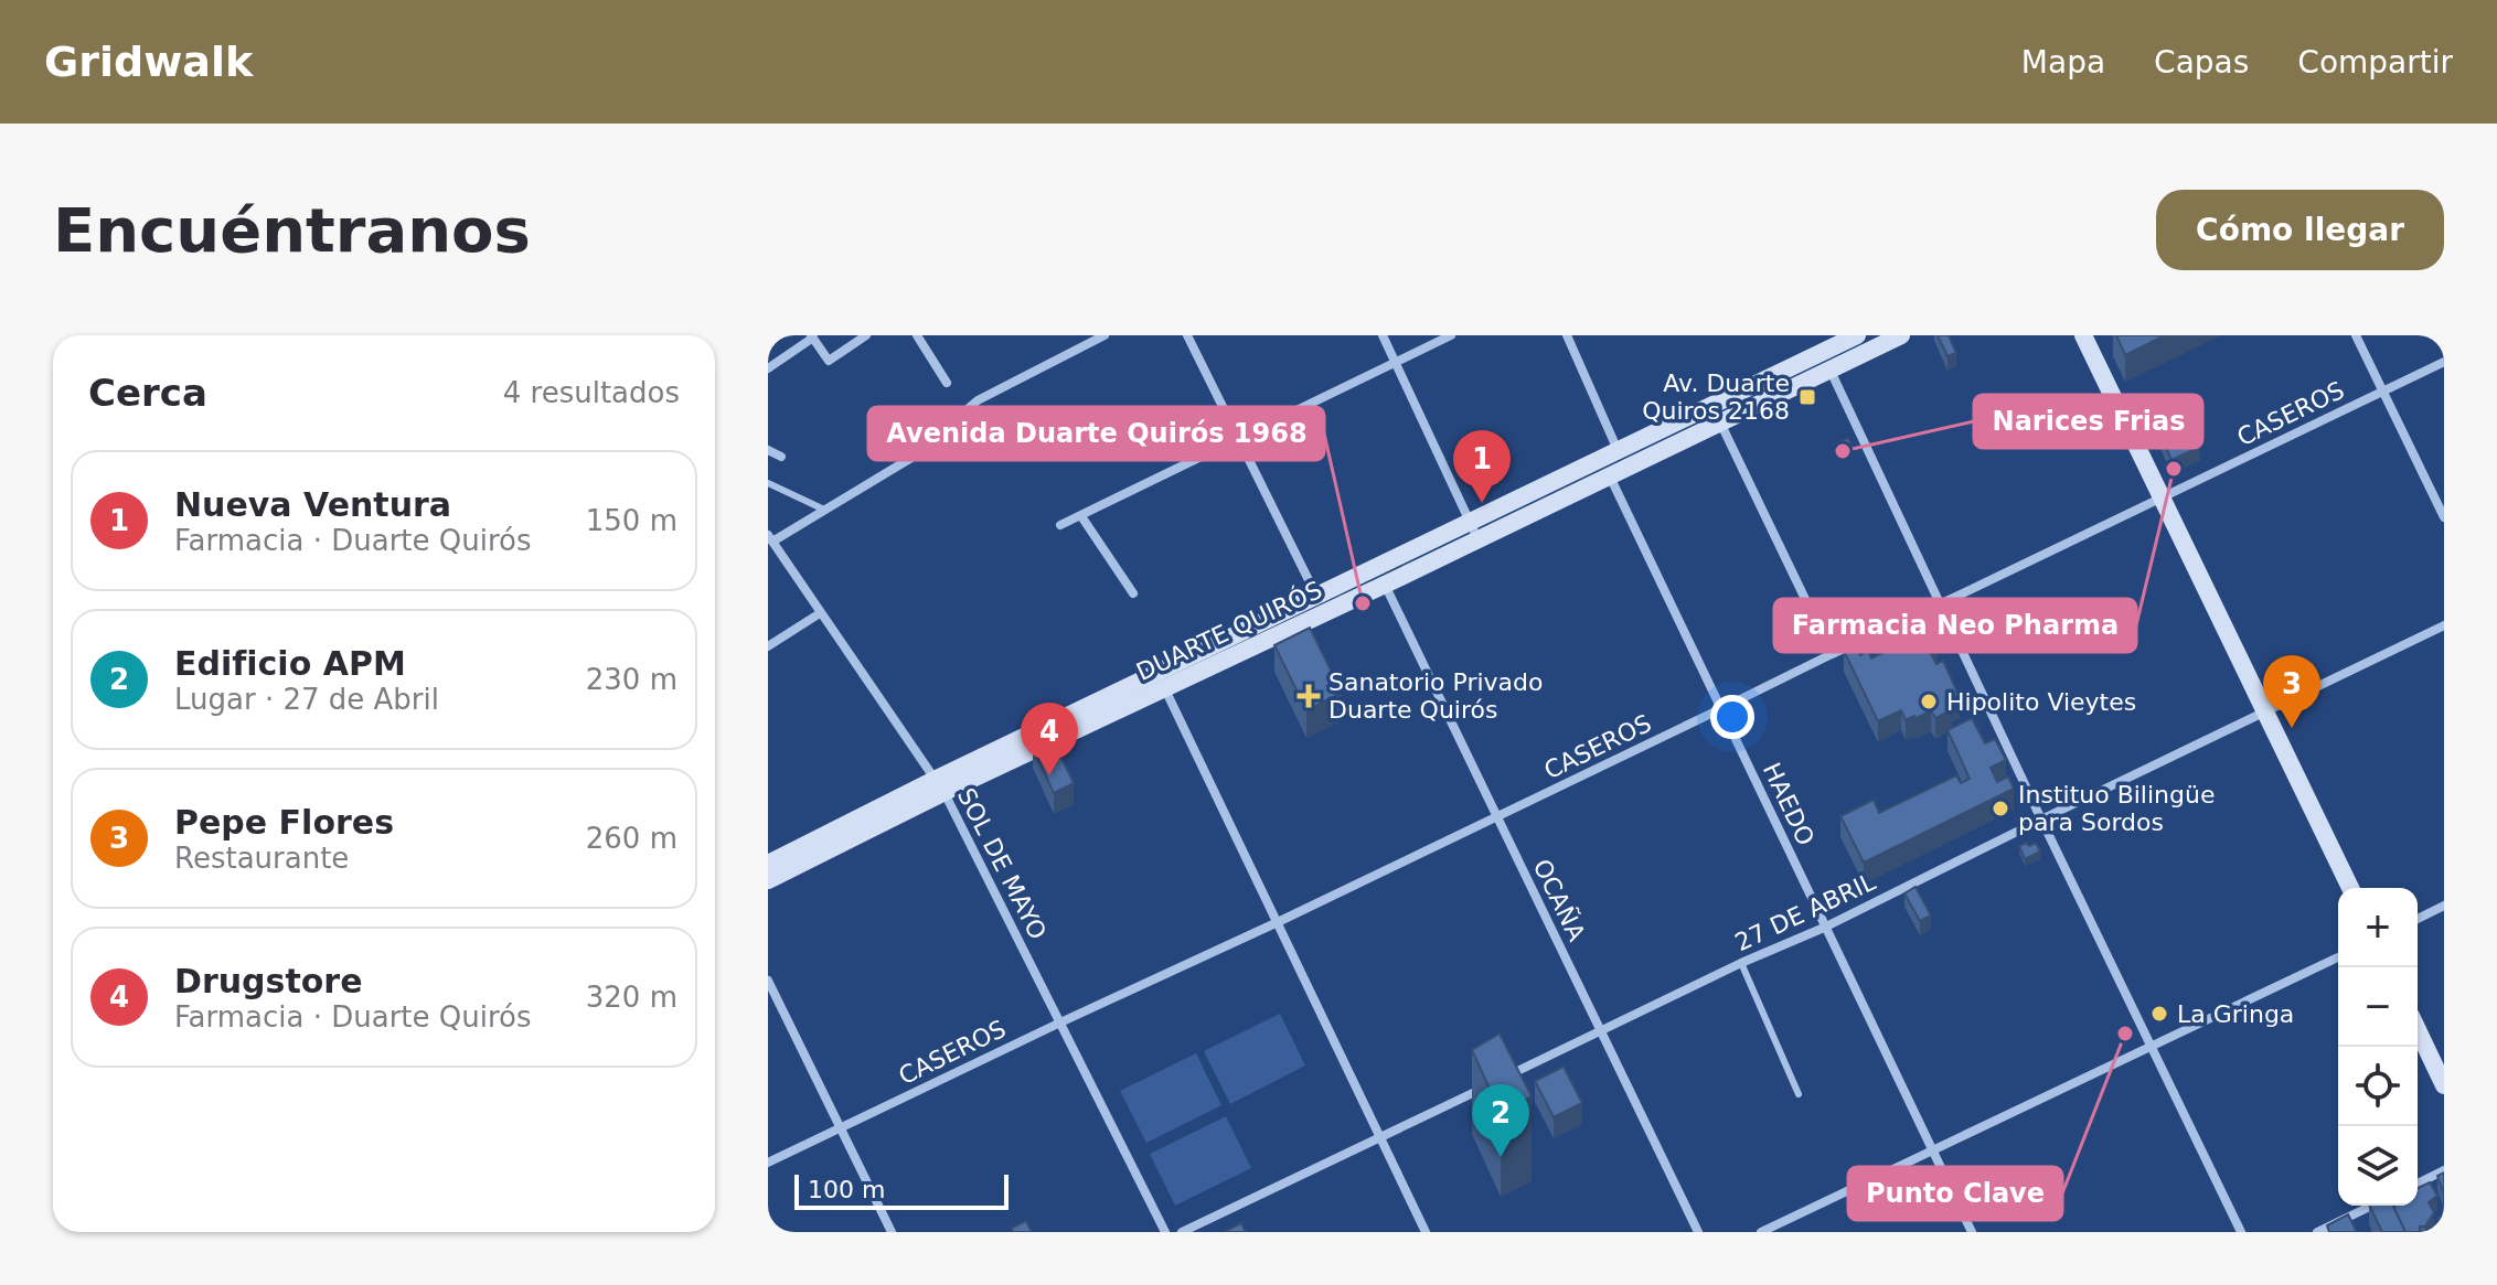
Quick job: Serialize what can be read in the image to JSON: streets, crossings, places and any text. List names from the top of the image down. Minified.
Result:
{"streets":{"main road":["DUARTE QUIRÓS"],"street":["CASEROS","HAEDO","SOL DE MAYO","OCAÑA","27 DE ABRIL"]},"crossings":[["CASEROS","HAEDO"],["CASEROS","SOL DE MAYO"],["CASEROS","OCAÑA"],["DUARTE QUIRÓS","HAEDO"],["DUARTE QUIRÓS","SOL DE MAYO"],["DUARTE QUIRÓS","OCAÑA"],["HAEDO","27 DE ABRIL"],["OCAÑA","27 DE ABRIL"]],"places":{"transit":["Av. Duarte Quiros 2168"],"other":["Narices Frias","Farmacia Neo Pharma","Avenida Duarte Quirós 1968","Hipolito Vieytes","Instituo Bilingüe para Sordos","La Gringa","Punto Clave"],"health":["Sanatorio Privado Duarte Quirós"]},"scale_bar":"100 m","page":{"header":"Gridwalk","nav":["Mapa","Capas","Compartir"],"buttons":"Cómo llegar","title":"Encuéntranos","heading":["Cerca","4 resultados"],"pins":["1","3","4","2"],"list":[{"mark":"1","name":"Nueva Ventura","note":"Farmacia · Duarte Quirós","value":"150 m"},{"mark":"2","name":"Edificio APM","note":"Lugar · 27 de Abril","value":"230 m"},{"mark":"3","name":"Pepe Flores","note":"Restaurante","value":"260 m"},{"mark":"4","name":"Drugstore","note":"Farmacia · Duarte Quirós","value":"320 m"}],"map_buttons":["+","−"],"scale":"100 m"}}
